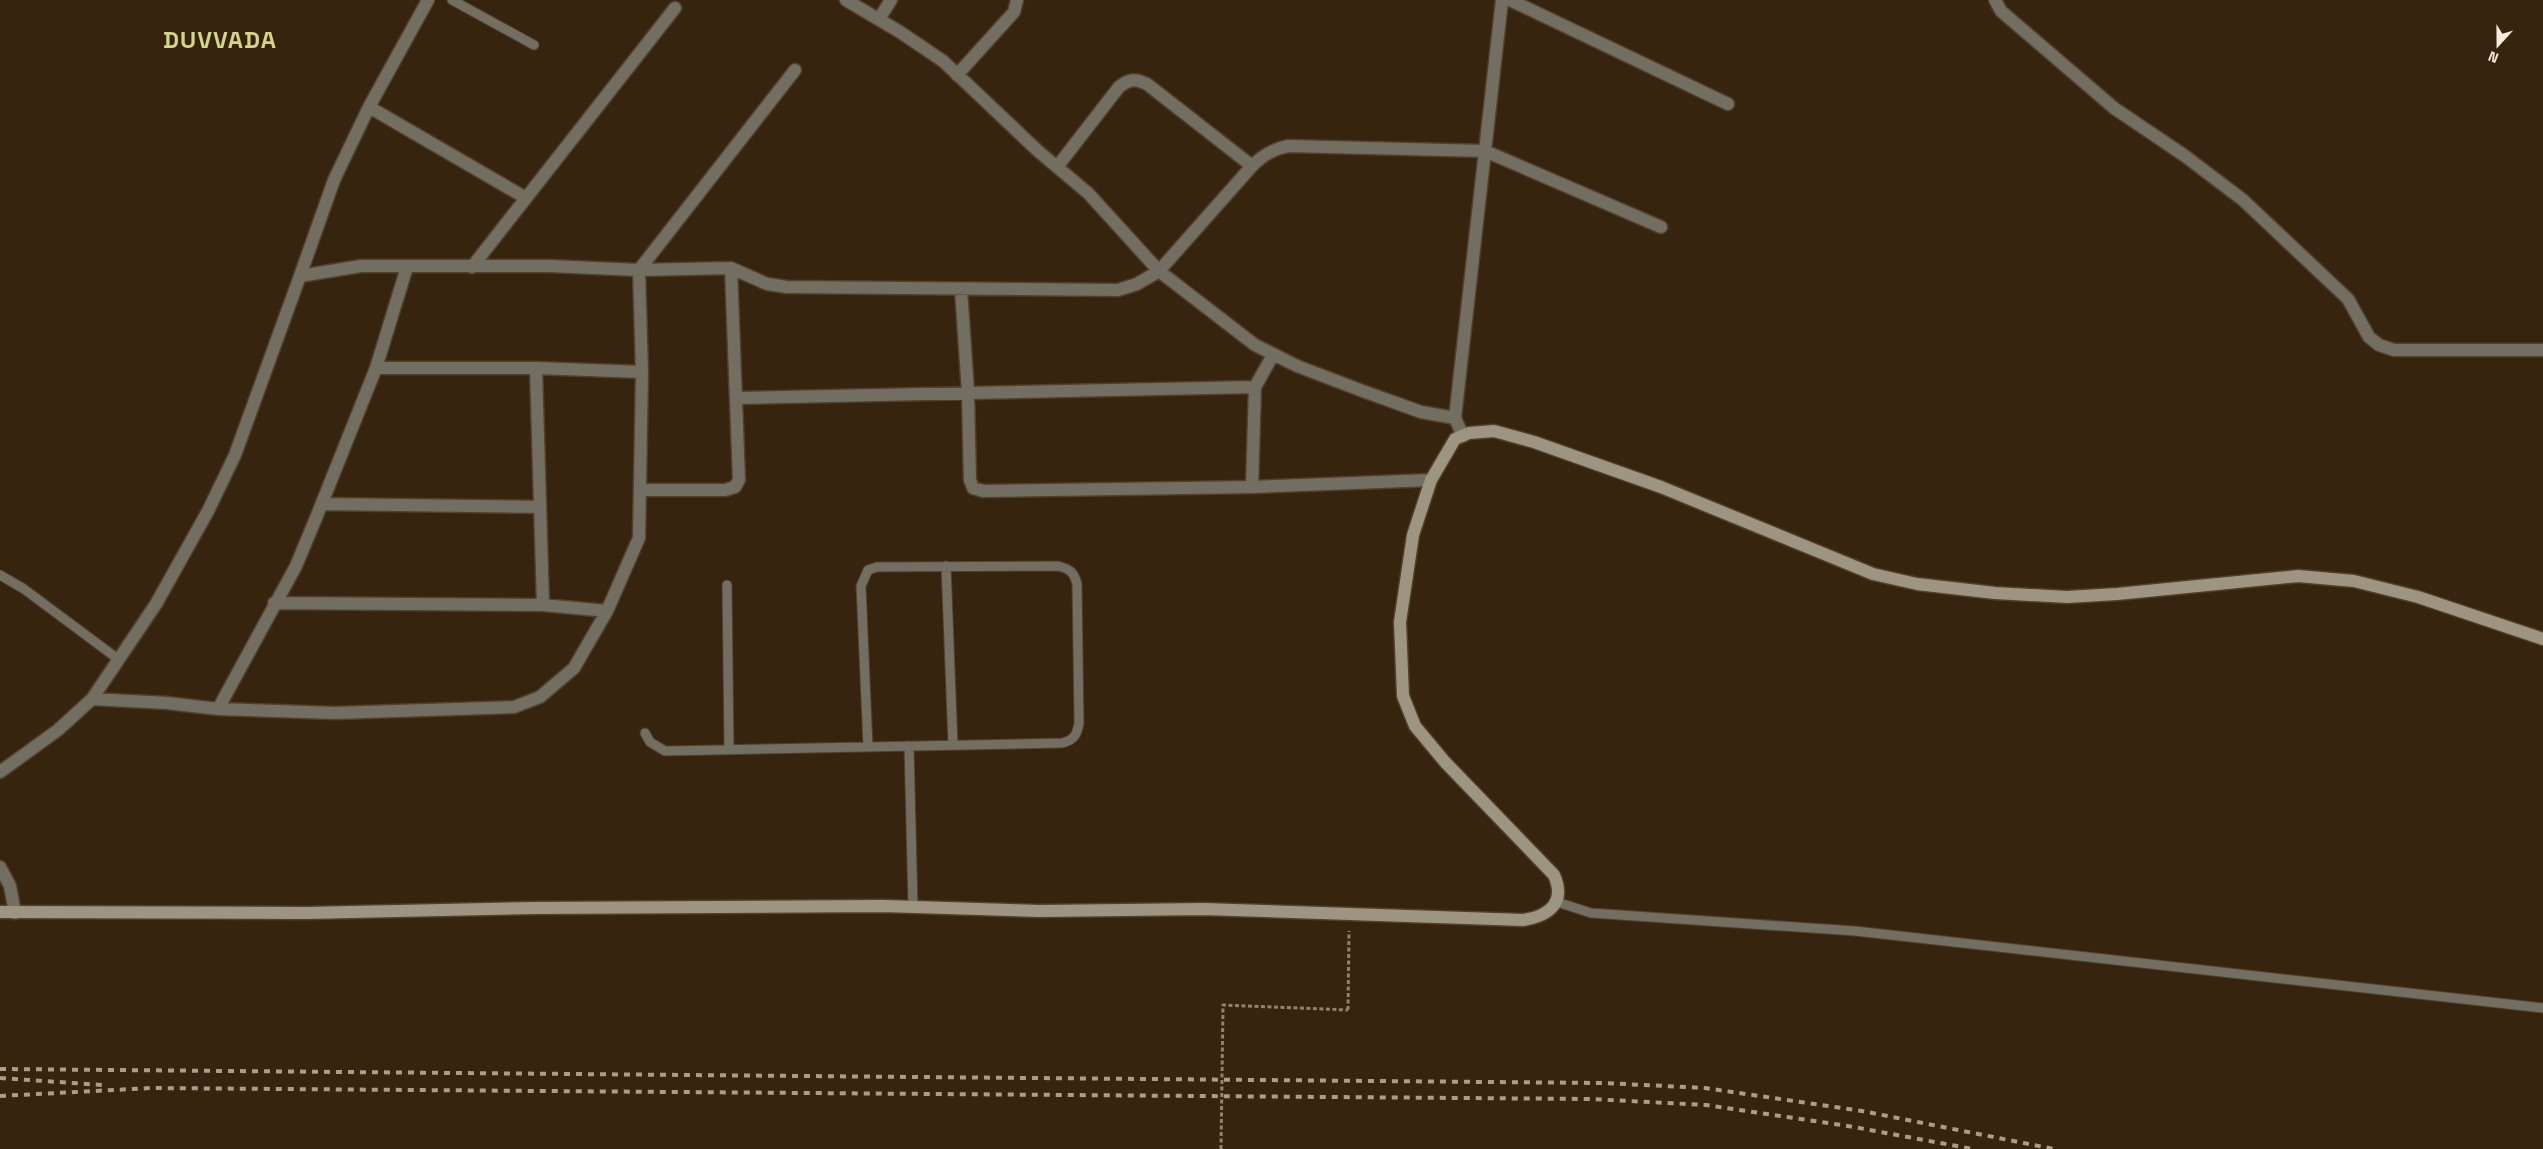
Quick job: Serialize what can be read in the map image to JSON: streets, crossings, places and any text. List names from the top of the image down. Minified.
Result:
{"districts":["DUVVADA"],"north":"bottom"}
